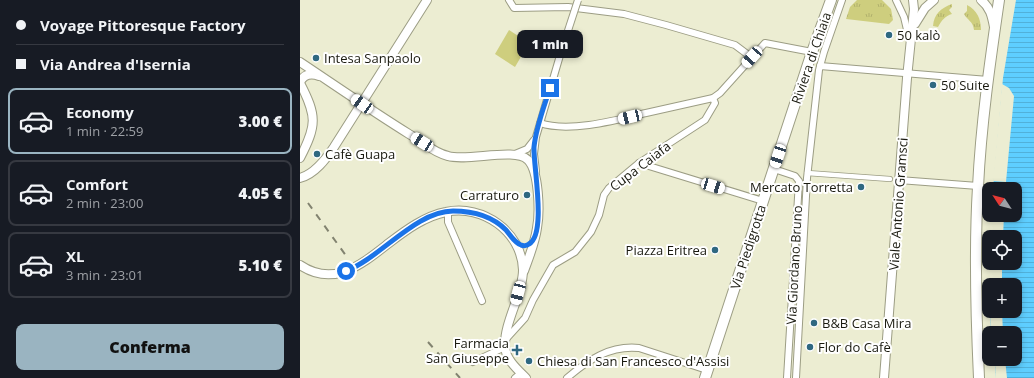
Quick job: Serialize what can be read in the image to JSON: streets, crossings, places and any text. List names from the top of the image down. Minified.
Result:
{"streets":{"main road":["Riviera di Chiaia","Via Piedigrotta"],"street":["Cupa Caiafa","Viale Antonio Gramsci","Via Giordano Bruno"]},"crossings":[["Riviera di Chiaia","Via Piedigrotta"],["Via Piedigrotta","Via Giordano Bruno"]],"places":{"other":["50 kalò","Intesa Sanpaolo","50 Suite","Cafè Guapa","Mercato Torretta","Carraturo","Piazza Eritrea","B&B Casa Mira","Flor do Cafè","Chiesa di San Francesco d'Assisi"],"health":["Farmacia San Giuseppe"]},"north":"top left","page":{"banner":["Voyage Pittoresque Factory","Via Andrea d'Isernia"],"bubble":"1 min","list":[{"name":"Economy","note":"1 min · 22:59","value":"3.00 €"},{"name":"Comfort","note":"2 min · 23:00","value":"4.05 €"},{"name":"XL","note":"3 min · 23:01","value":"5.10 €"}],"map_buttons":["+","−"],"buttons":"Conferma"}}
